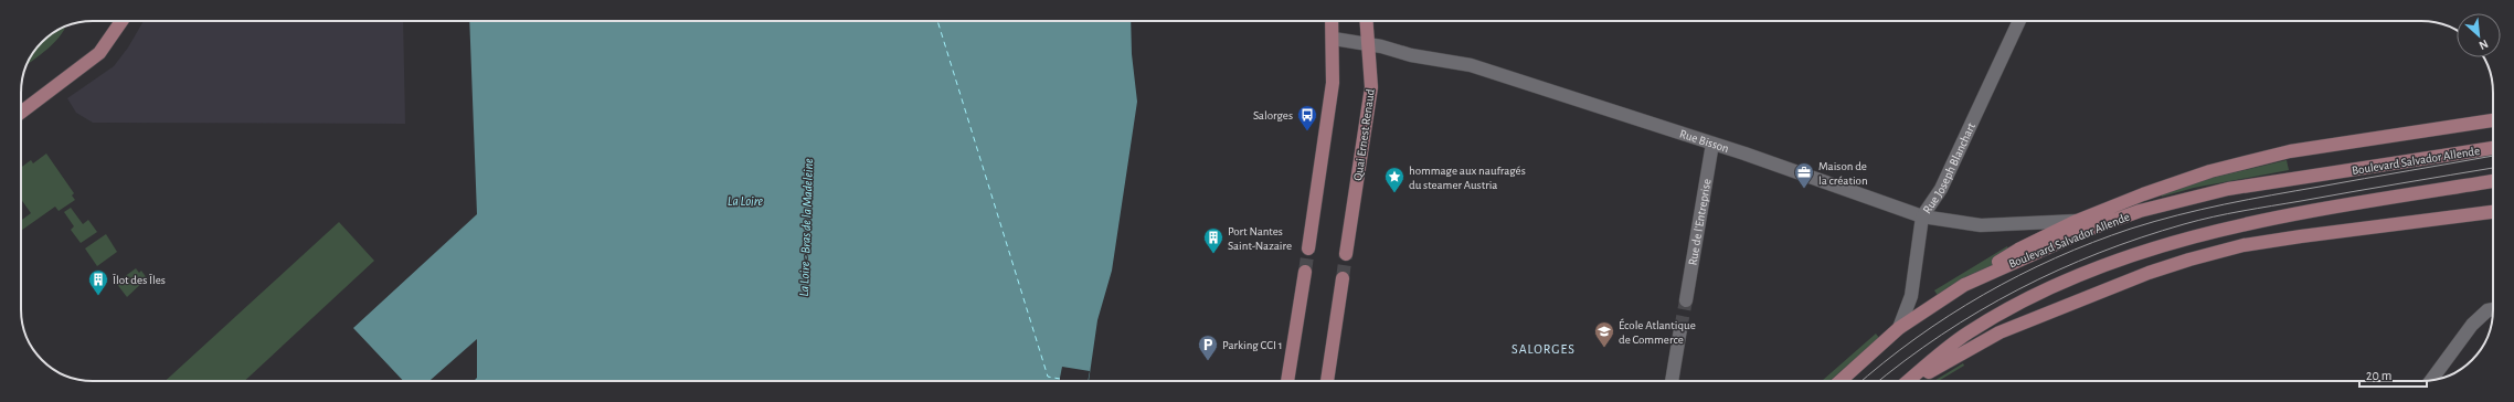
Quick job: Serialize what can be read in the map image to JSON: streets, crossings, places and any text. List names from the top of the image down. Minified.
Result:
{"streets":{"main road":["Quai Ernest Renaud","Boulevard Salvador Allende"],"street":["Rue Bisson","Rue Joseph Blanchart","Rue de l'Entreprise"]},"crossings":[["Quai Ernest Renaud","Rue Bisson"],["Rue Bisson","Rue Joseph Blanchart"],["Rue Bisson","Rue de l'Entreprise"],["Boulevard Salvador Allende","Rue Joseph Blanchart"]],"districts":["SALORGES"],"water":["La Loire","La Loire - Bras de la Madeleine"],"places":{"bus stop":["Salorges"],"office":["Maison de la création"],"place":["hommage aux naufragés du steamer Austria"],"building":["Port Nantes Saint-Nazaire","Îlot des Îles"],"school or university":["École Atlantique de Commerce"],"parking":["Parking CCI 1"]},"scale_bar":"20 m","north":"bottom right"}
